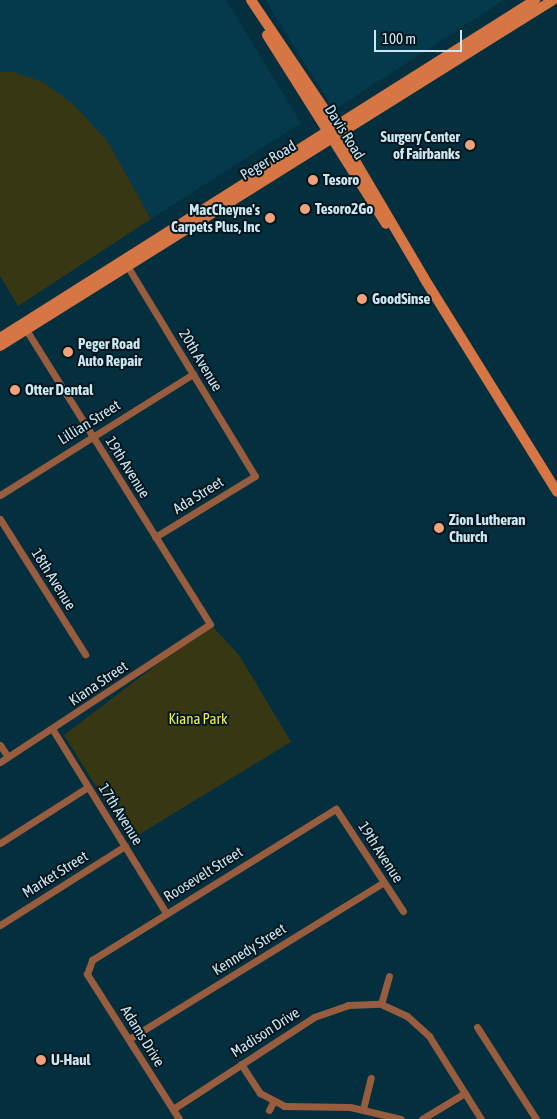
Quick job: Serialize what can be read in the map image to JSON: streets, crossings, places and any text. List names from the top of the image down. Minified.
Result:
{"streets":{"main road":["Davis Road","Peger Road"],"street":["20th Avenue","Lillian Street","19th Avenue","Ada Street","18th Avenue","Kiana Street","17th Avenue","Market Street","Roosevelt Street","Kennedy Street","Madison Drive","Adams Drive"]},"crossings":[["Davis Road","Peger Road"],["Peger Road","20th Avenue"],["Peger Road","19th Avenue"],["20th Avenue","Lillian Street"],["20th Avenue","Ada Street"],["Lillian Street","19th Avenue"],["19th Avenue","Ada Street"],["19th Avenue","Kiana Street"],["19th Avenue","Roosevelt Street"],["19th Avenue","Kennedy Street"],["Kiana Street","17th Avenue"],["17th Avenue","Market Street"],["17th Avenue","Roosevelt Street"],["Roosevelt Street","Adams Drive"],["Kennedy Street","Adams Drive"],["Madison Drive","Adams Drive"]],"parks":["Kiana Park"],"places":["Surgery Center of Fairbanks","Tesoro","Tesoro2Go","MacCheyne's Carpets Plus, Inc","GoodSinse","Peger Road Auto Repair","Otter Dental","Zion Lutheran Church","U-Haul"],"scale_bar":"100 m"}
